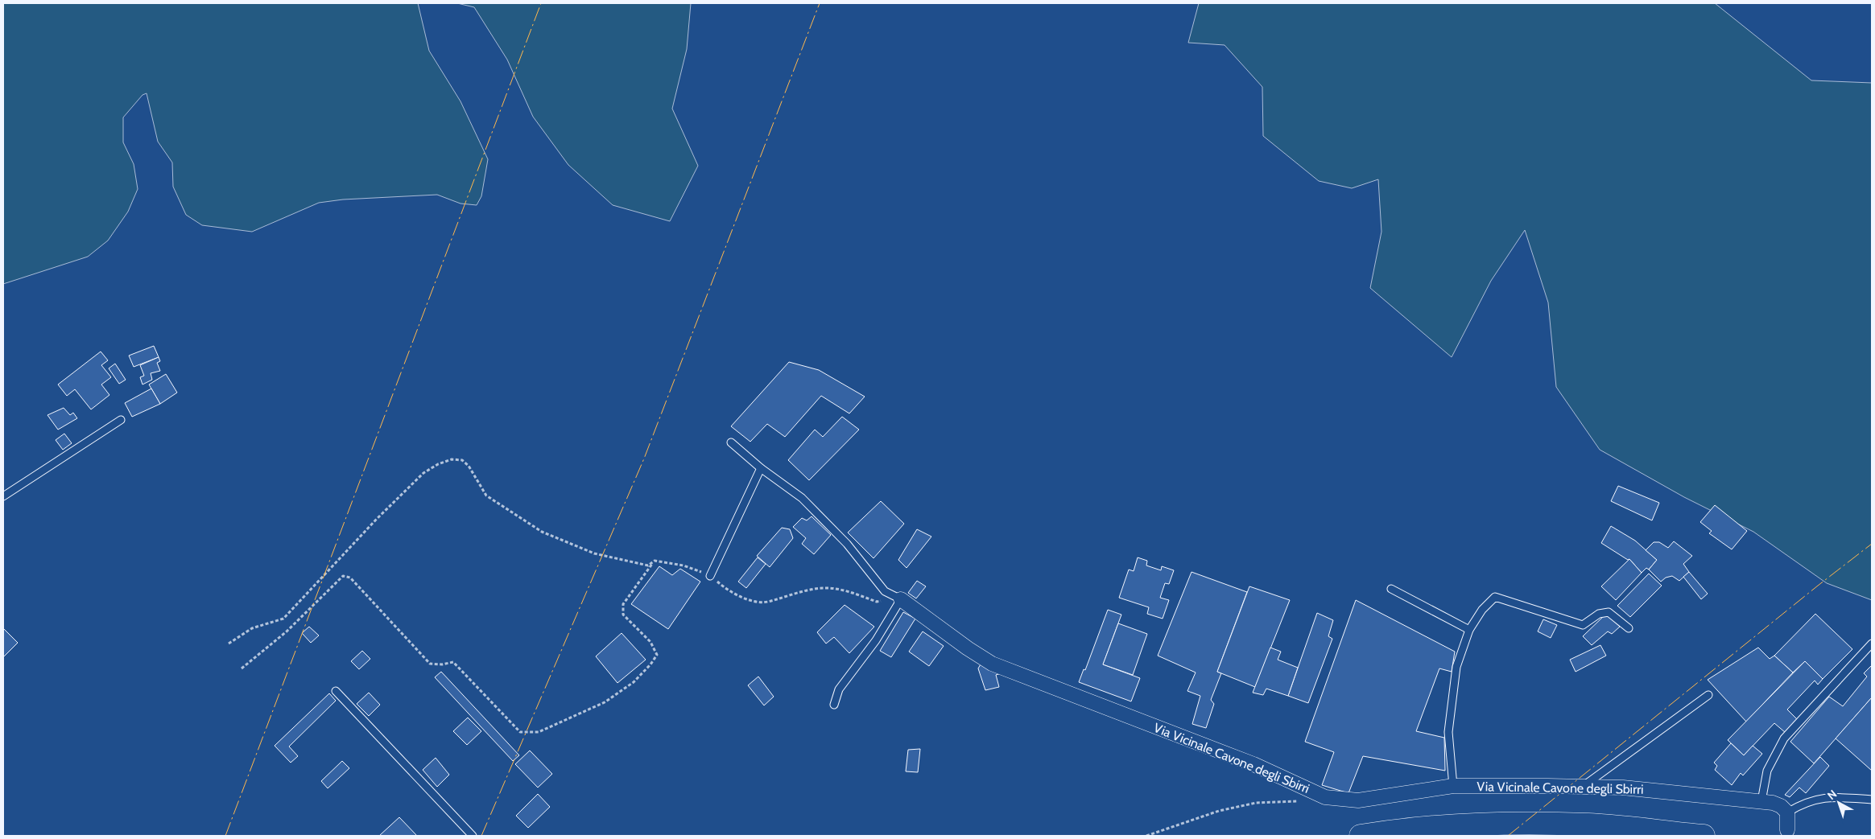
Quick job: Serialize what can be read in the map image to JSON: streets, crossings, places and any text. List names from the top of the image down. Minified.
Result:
{"streets":{"street":["Via Vicinale Cavone degli Sbirri"]},"north":"top left"}
